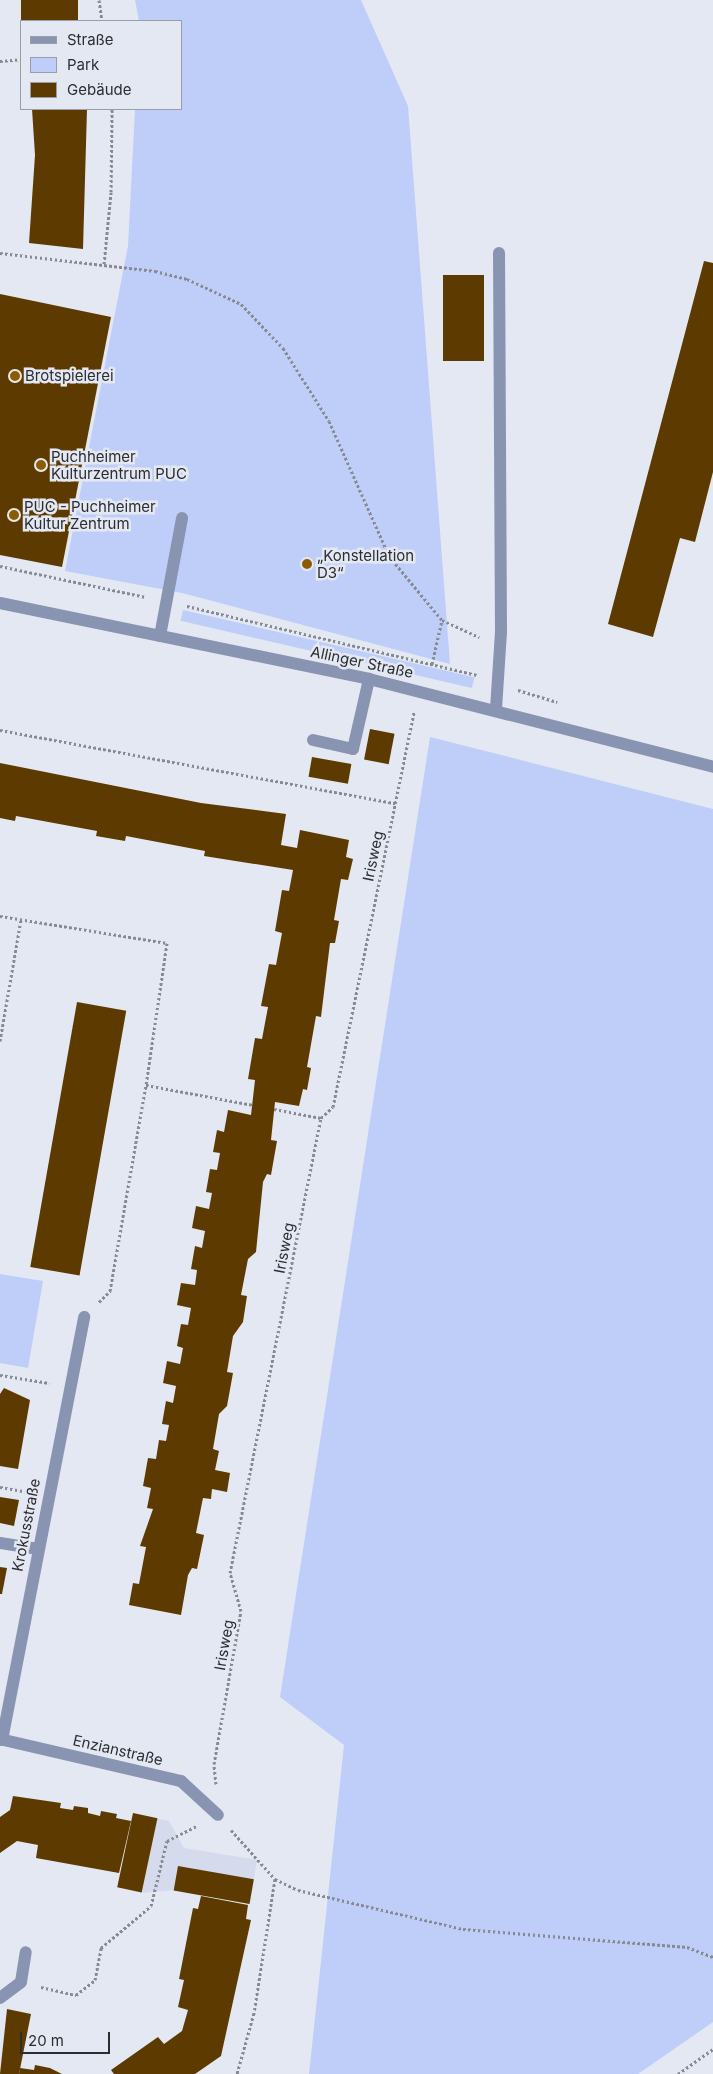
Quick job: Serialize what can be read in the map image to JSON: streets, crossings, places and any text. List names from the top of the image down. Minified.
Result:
{"streets":{"street":["Allinger Straße","Krokusstraße","Enzianstraße"],"path":["Irisweg"]},"crossings":[["Allinger Straße","Irisweg"],["Irisweg","Enzianstraße"],["Krokusstraße","Enzianstraße"]],"places":["Brotspielerei","Puchheimer Kulturzentrum PUC","PUC - Puchheimer Kultur Zentrum","„Konstellation D3“"],"legend":["Straße","Park","Gebäude"],"scale_bar":"20 m"}
